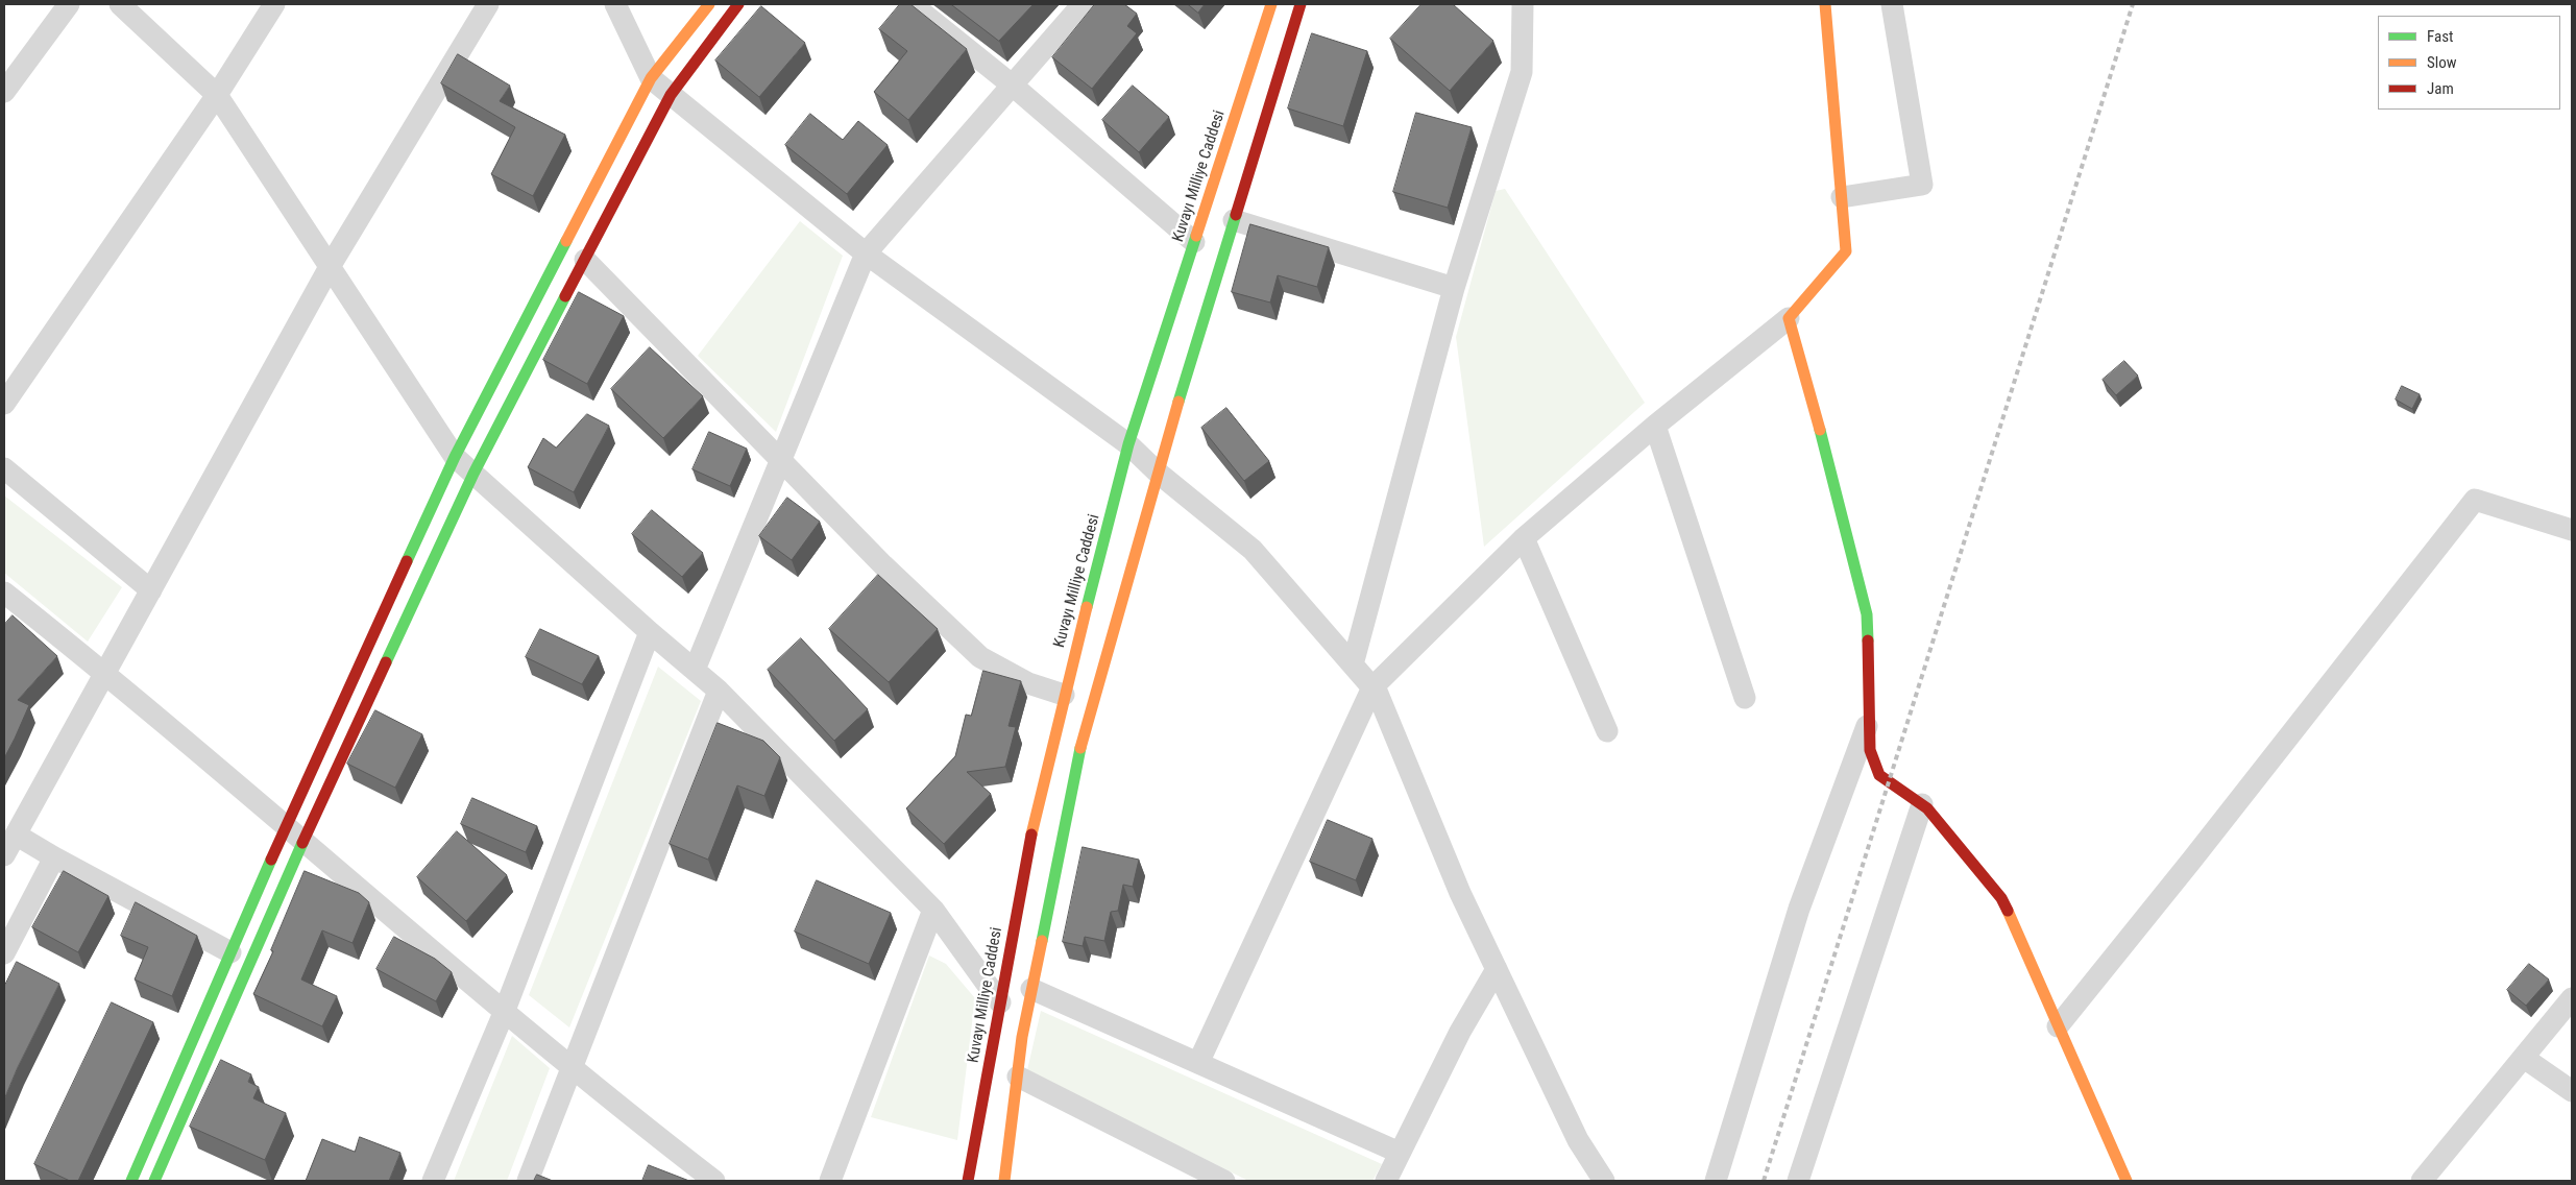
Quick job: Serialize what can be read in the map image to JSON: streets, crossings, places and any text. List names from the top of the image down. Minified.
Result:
{"streets":{"street":["Kuvayı Milliye Caddesi"]},"legend":["Fast","Slow","Jam"]}
